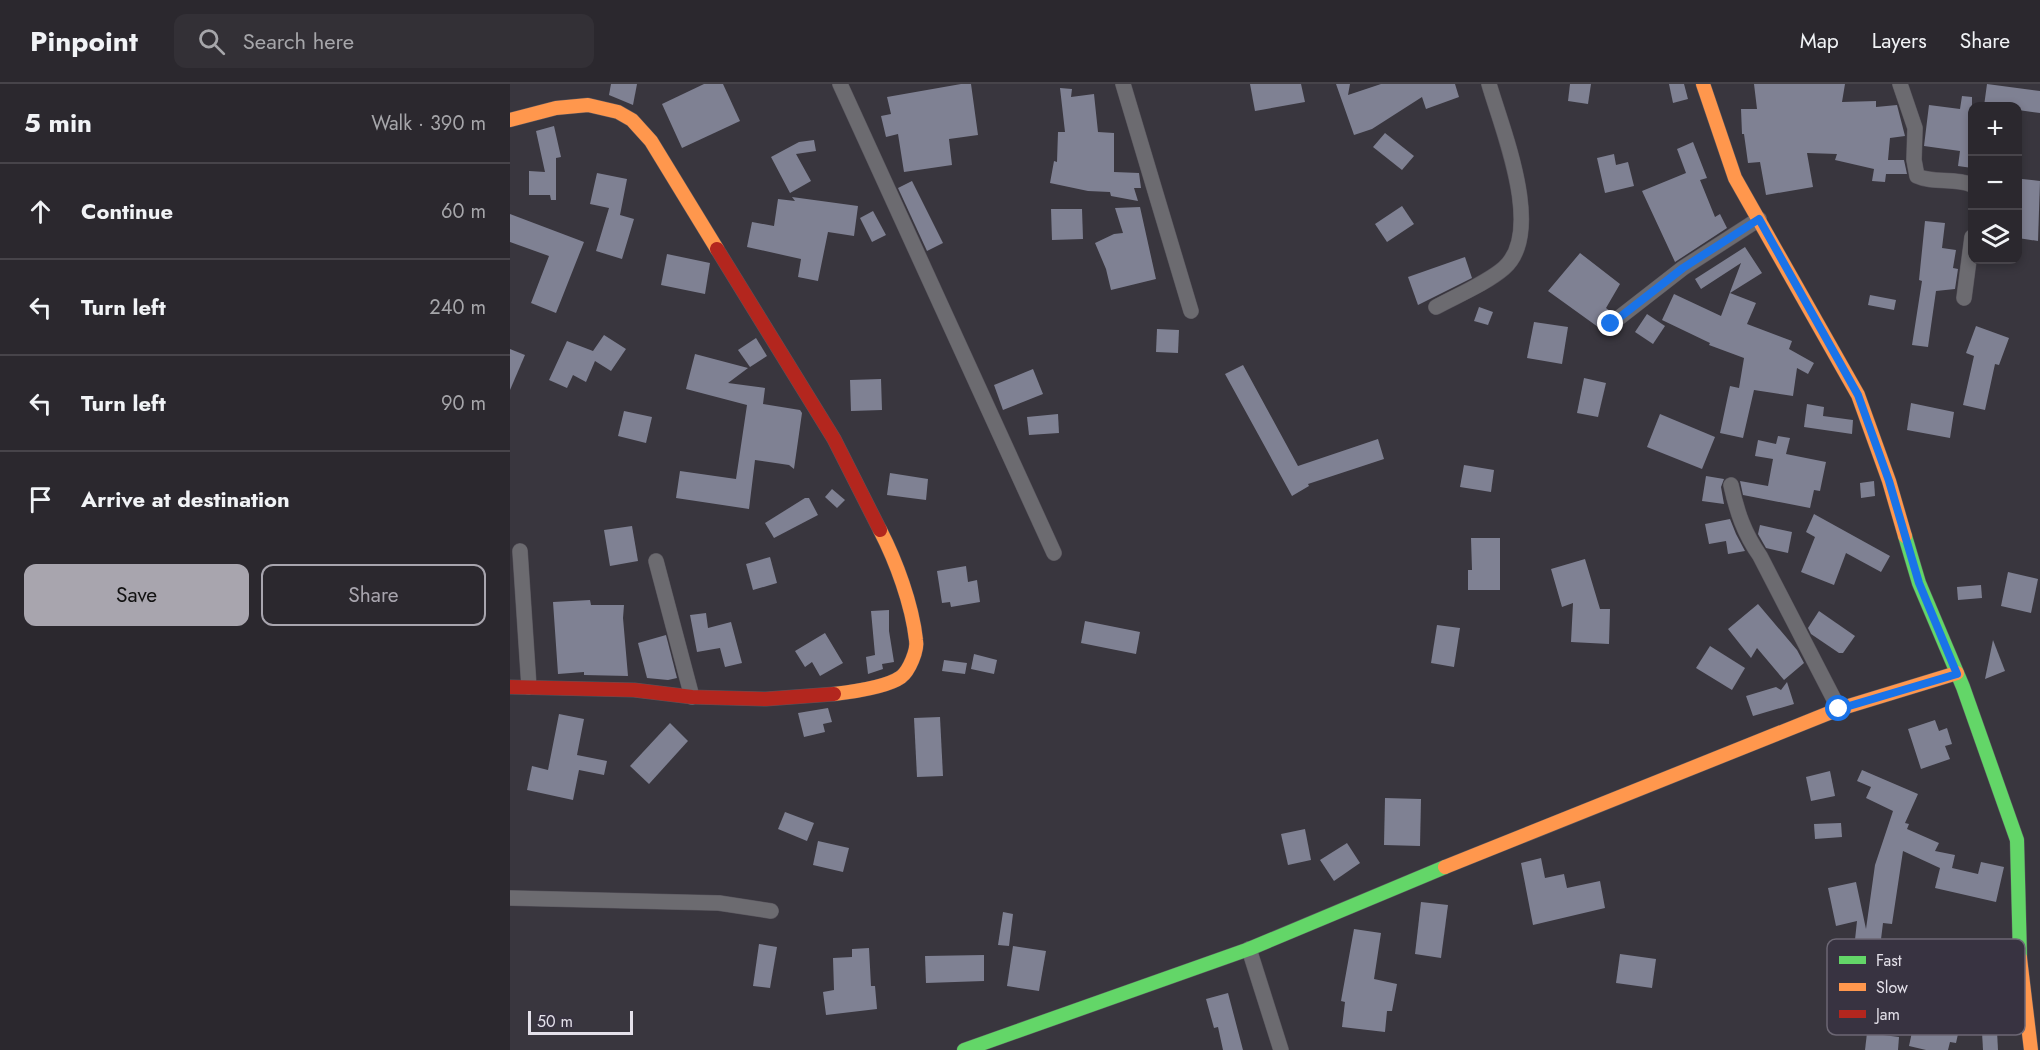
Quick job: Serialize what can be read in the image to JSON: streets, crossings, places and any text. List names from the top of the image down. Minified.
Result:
{"legend":["Fast","Slow","Jam"],"scale_bar":"50 m","page":{"header":"Pinpoint","search":"Search here","nav":["Map","Layers","Share"],"heading":["5 min","Walk · 390 m"],"map_buttons":["+","−"],"list":[["Continue","60 m"],["Turn left","240 m"],["Turn left","90 m"],"Arrive at destination"],"buttons":["Save","Share"],"scale":"50 m"}}
